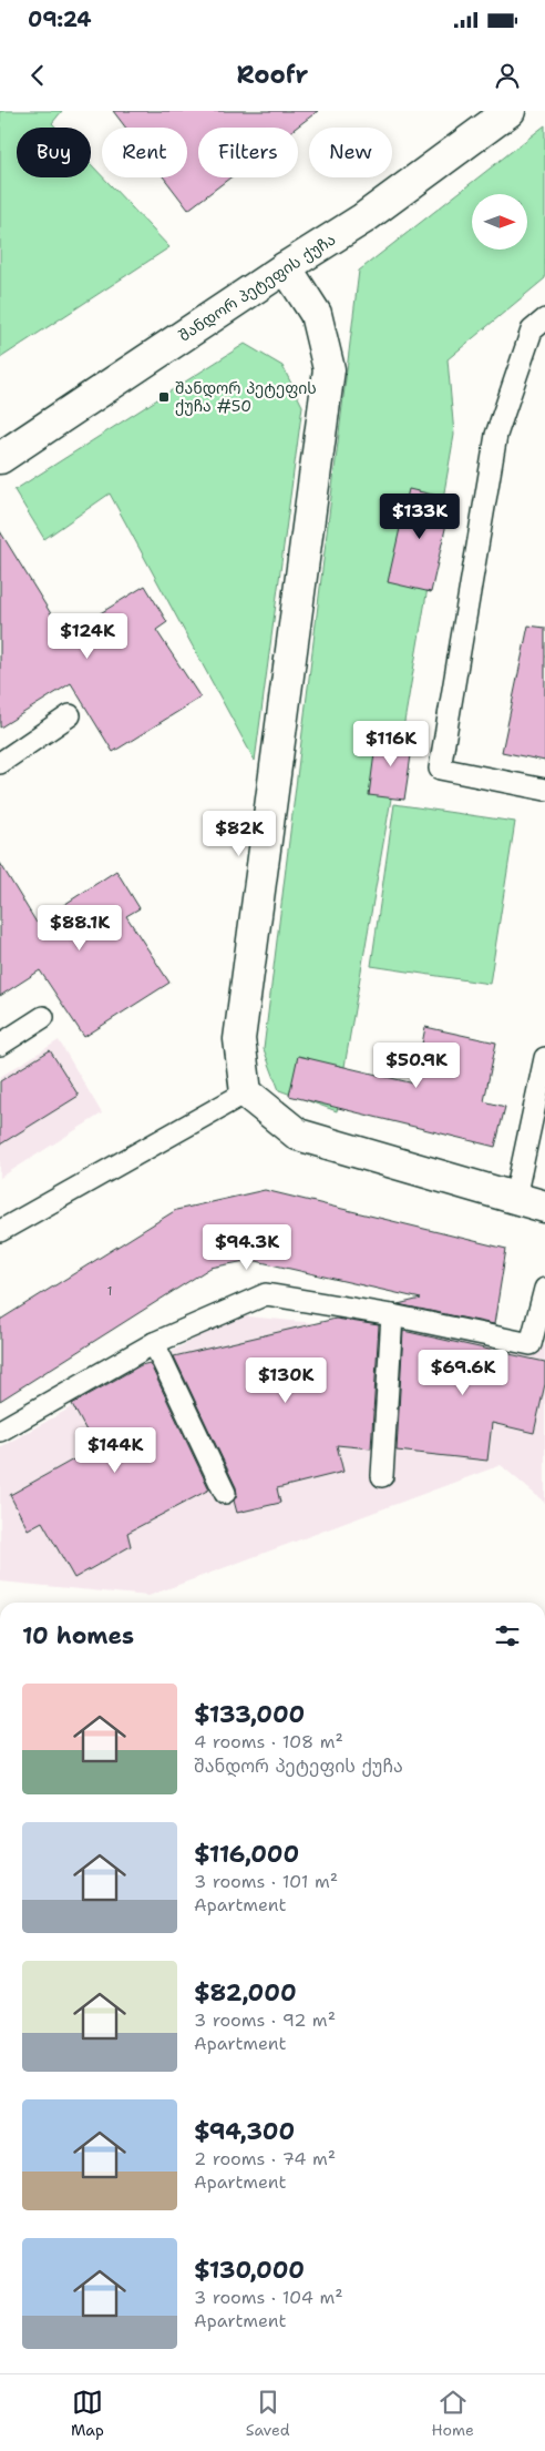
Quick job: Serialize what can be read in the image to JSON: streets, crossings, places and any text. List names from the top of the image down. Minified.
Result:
{"streets":{"street":["შანდორ პეტეფის ქუჩა"]},"places":{"transit":["შანდორ პეტეფის ქუჩა #50"]},"house_numbers":["1"],"north":"right","page":{"status":"09:24","header":"Roofr","chip":["Buy","Rent","Filters","New"],"price":["$133K","$124K","$116K","$82K","$88.1K","$50.9K","$94.3K","$69.6K","$130K","$144K"],"heading":"10 homes","list":[{"name":"$133,000","note":"4 rooms · 108 m² · შანდორ პეტეფის ქუჩა"},{"name":"$116,000","note":"3 rooms · 101 m² · Apartment"},{"name":"$82,000","note":"3 rooms · 92 m² · Apartment"},{"name":"$94,300","note":"2 rooms · 74 m² · Apartment"},{"name":"$130,000","note":"3 rooms · 104 m² · Apartment"}],"tabs":["Map","Saved","Home"]}}
